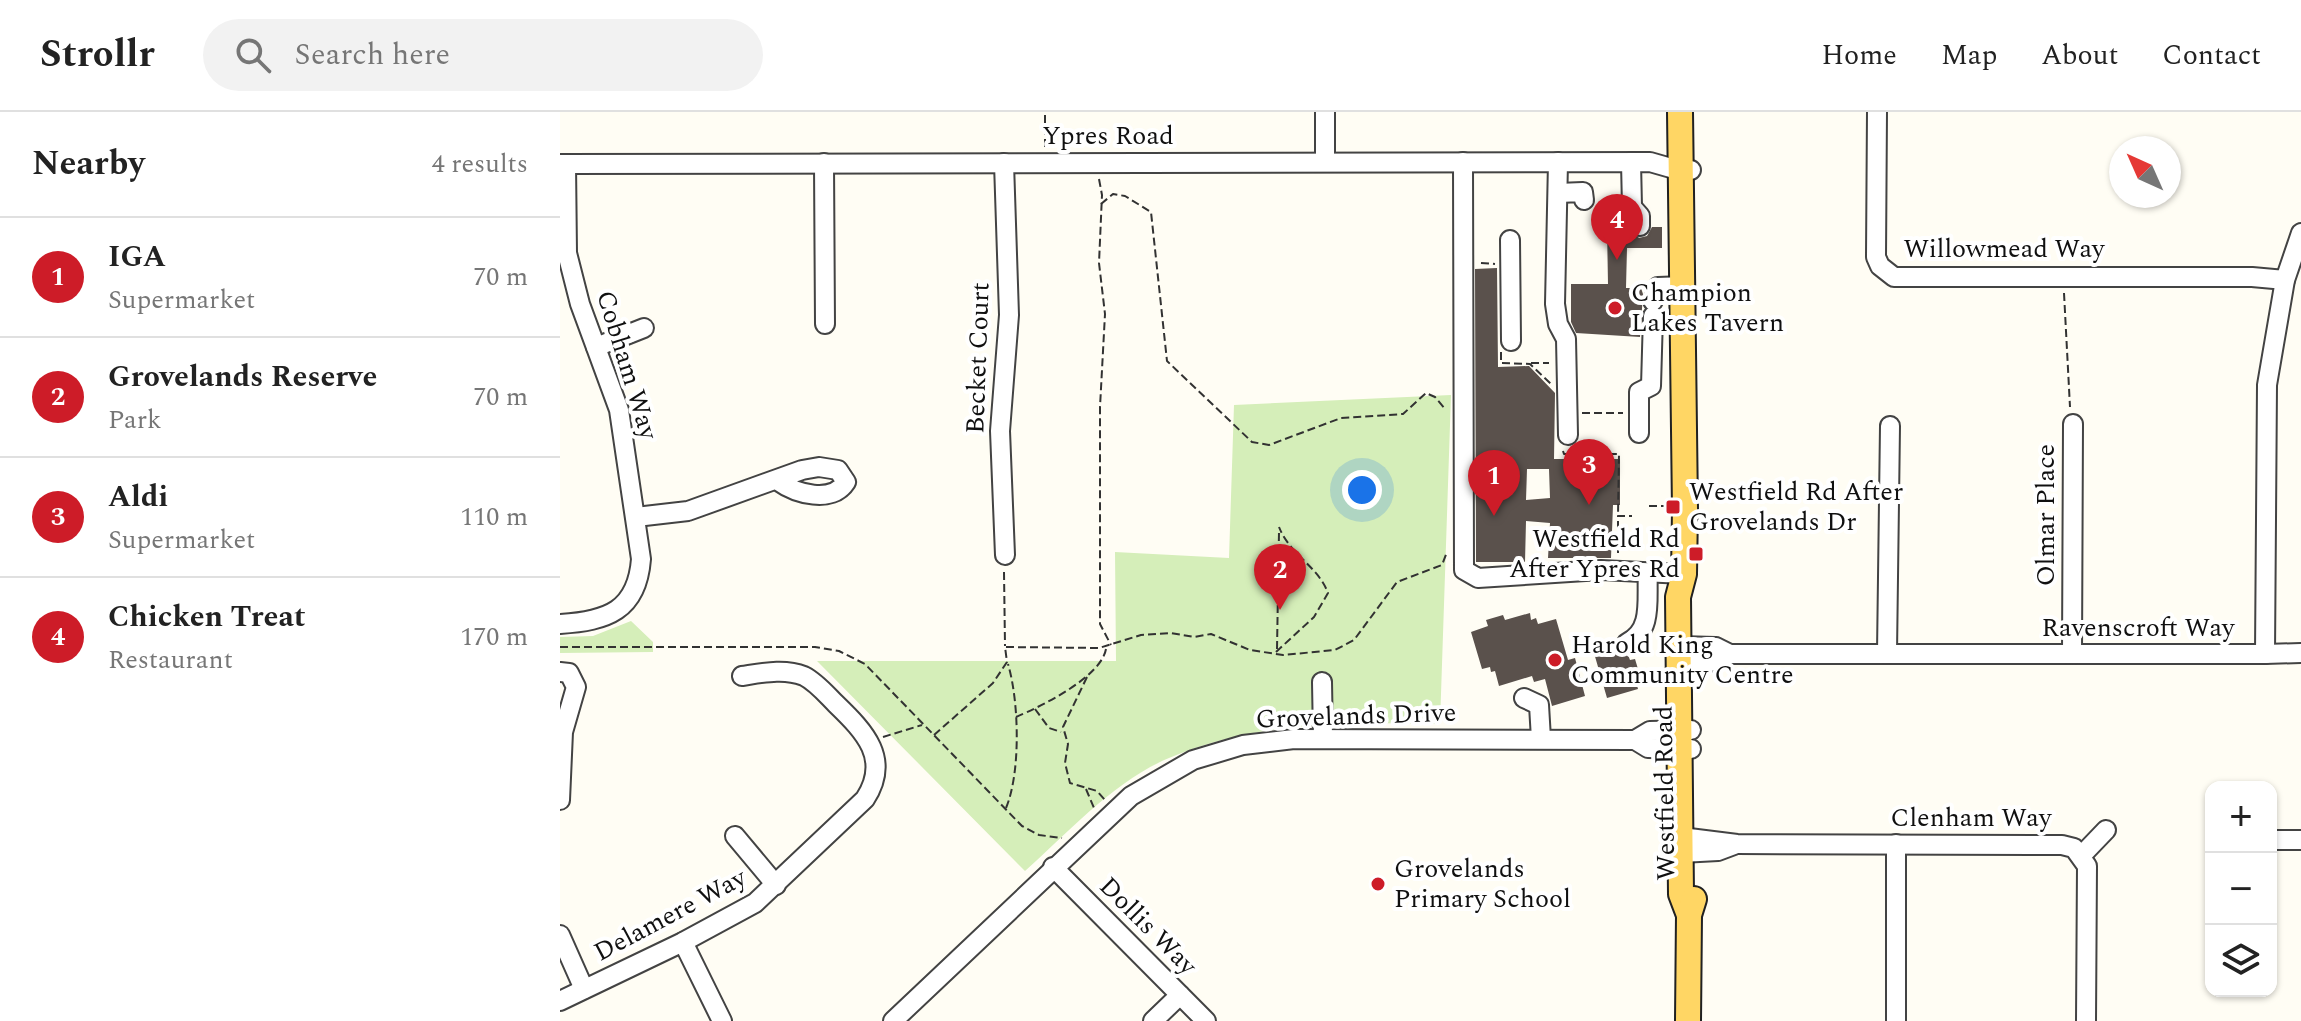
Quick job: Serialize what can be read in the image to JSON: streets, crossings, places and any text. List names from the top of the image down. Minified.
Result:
{"streets":{"main road":["Westfield Road"],"street":["Ypres Road","Willowmead Way","Becket Court","Cobham Way","Olmar Place","Ravenscroft Way","Grovelands Drive","Clenham Way","Delamere Way","Dollis Way"]},"crossings":[["Ypres Road","Becket Court"],["Ypres Road","Cobham Way"],["Ypres Road","Westfield Road"],["Willowmead Way","Ravenscroft Way"],["Olmar Place","Ravenscroft Way"],["Ravenscroft Way","Westfield Road"],["Grovelands Drive","Westfield Road"],["Grovelands Drive","Dollis Way"],["Westfield Road","Clenham Way"]],"places":{"other":["Champion Lakes Tavern","Harold King Community Centre","Grovelands Primary School"],"transit":["Westfield Rd After Grovelands Dr","Westfield Rd After Ypres Rd"]},"north":"top left","page":{"header":"Strollr","search":"Search here","nav":["Home","Map","About","Contact"],"heading":["Nearby","4 results"],"pins":["4","3","1","2"],"list":[{"mark":"1","name":"IGA","note":"Supermarket","value":"70 m"},{"mark":"2","name":"Grovelands Reserve","note":"Park","value":"70 m"},{"mark":"3","name":"Aldi","note":"Supermarket","value":"110 m"},{"mark":"4","name":"Chicken Treat","note":"Restaurant","value":"170 m"}],"map_buttons":["+","−"]}}
